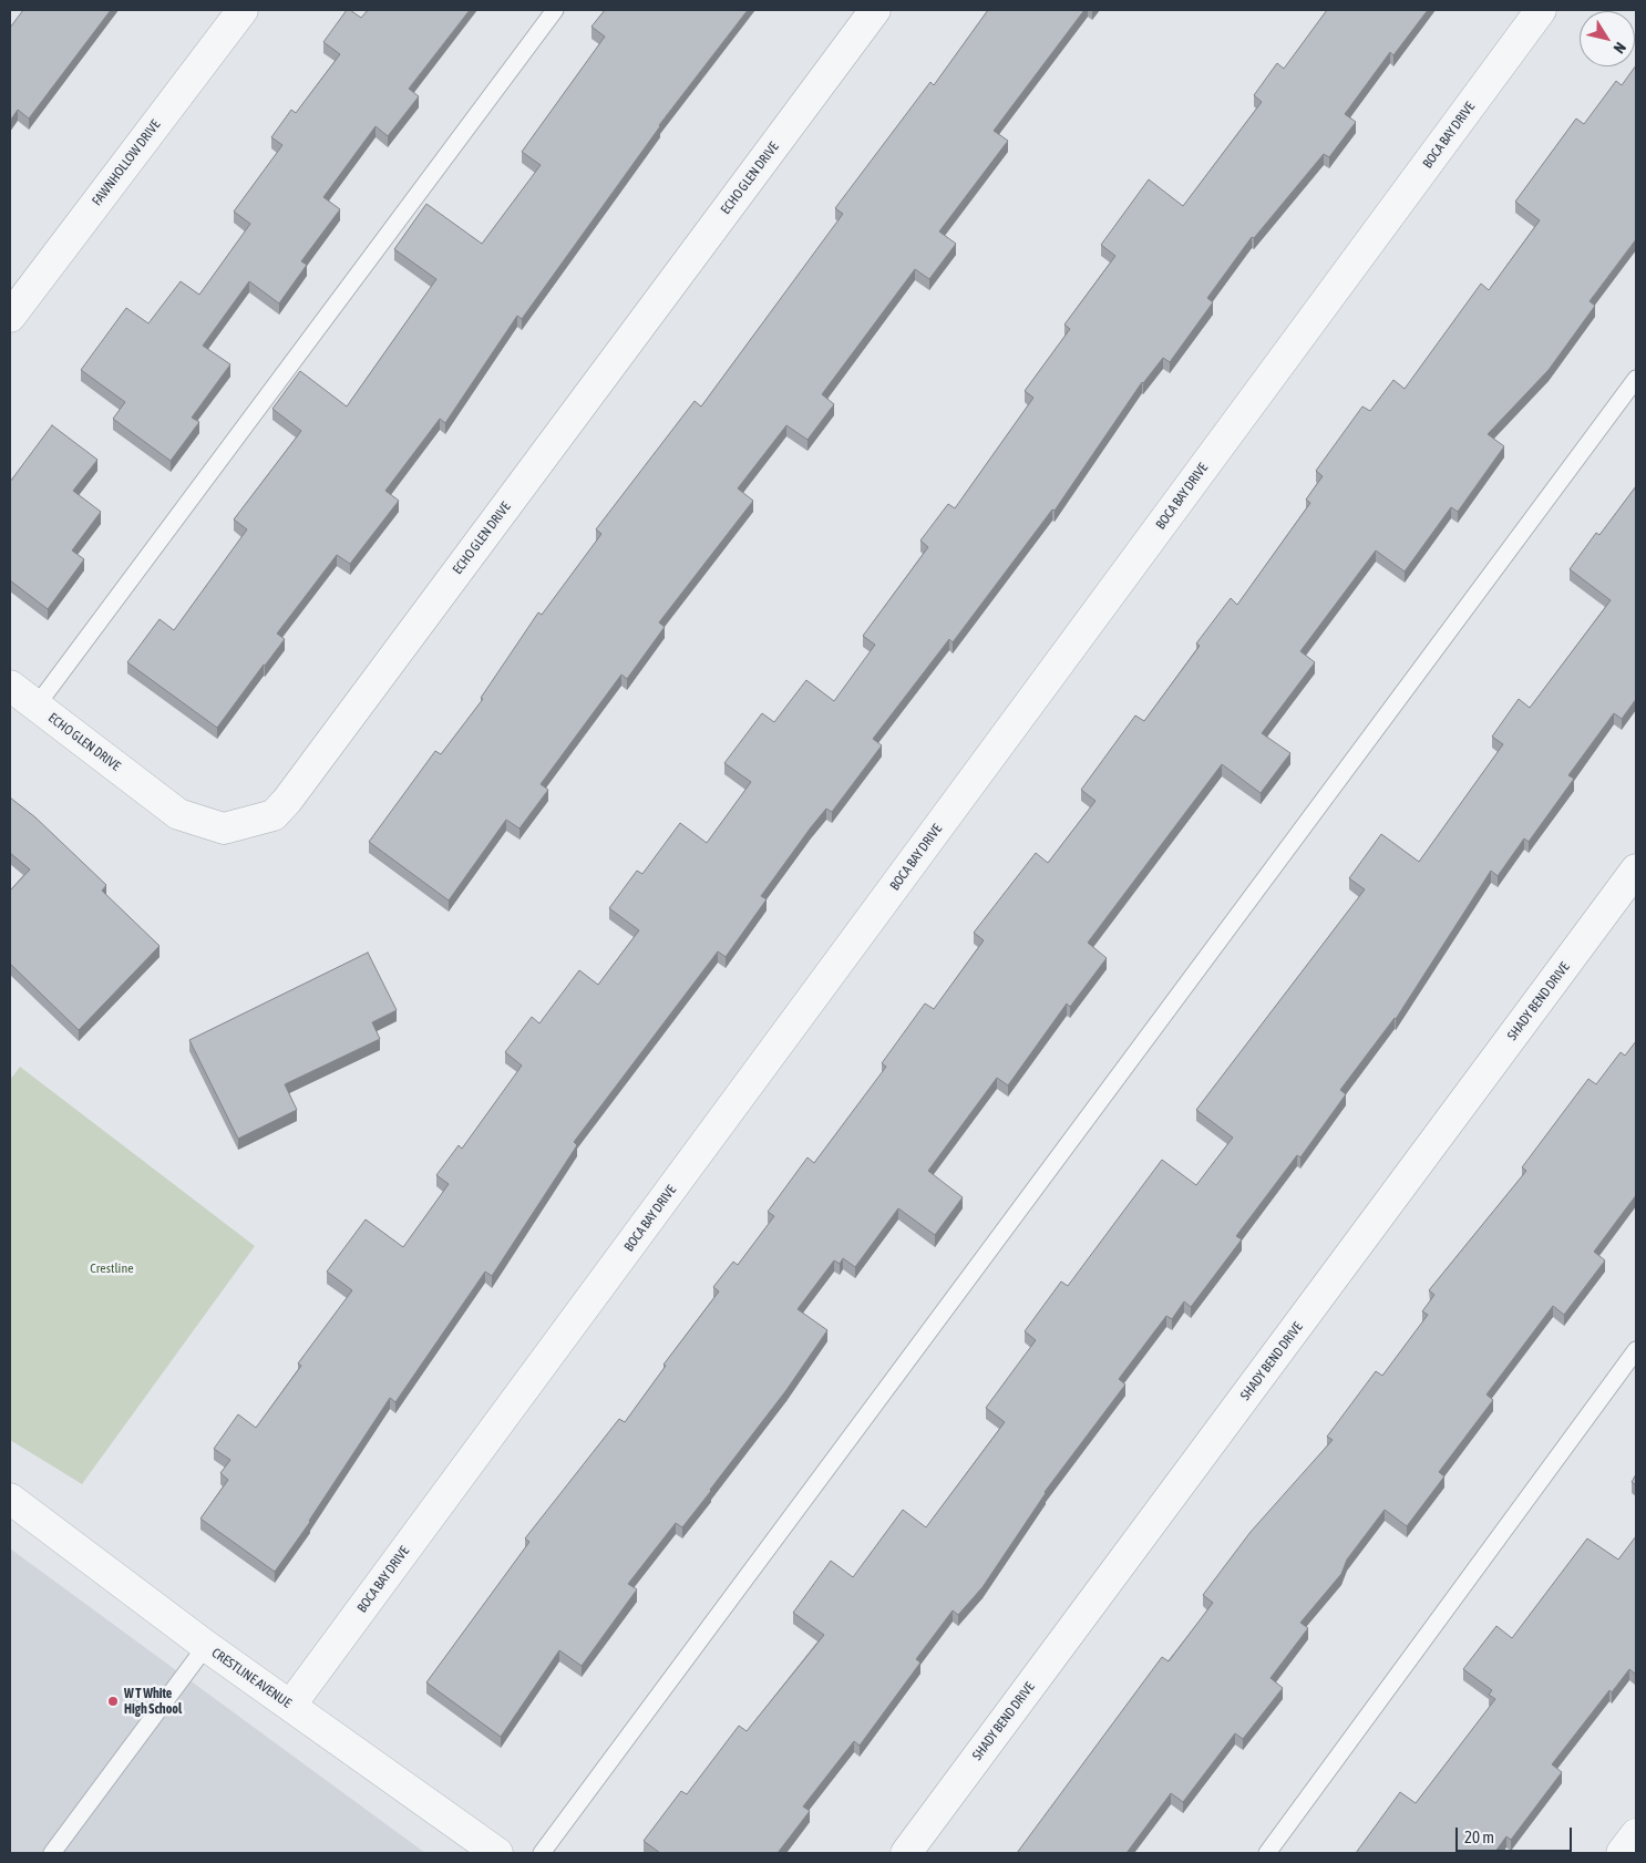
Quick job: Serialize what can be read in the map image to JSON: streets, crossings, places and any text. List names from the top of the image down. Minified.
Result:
{"streets":{"street":["BOCA BAY DRIVE","FAWNHOLLOW DRIVE","ECHO GLEN DRIVE","SHADY BEND DRIVE","CRESTLINE AVENUE"]},"crossings":[["BOCA BAY DRIVE","CRESTLINE AVENUE"]],"parks":["Crestline"],"places":["W T White High School"],"scale_bar":"20 m","north":"bottom right"}
